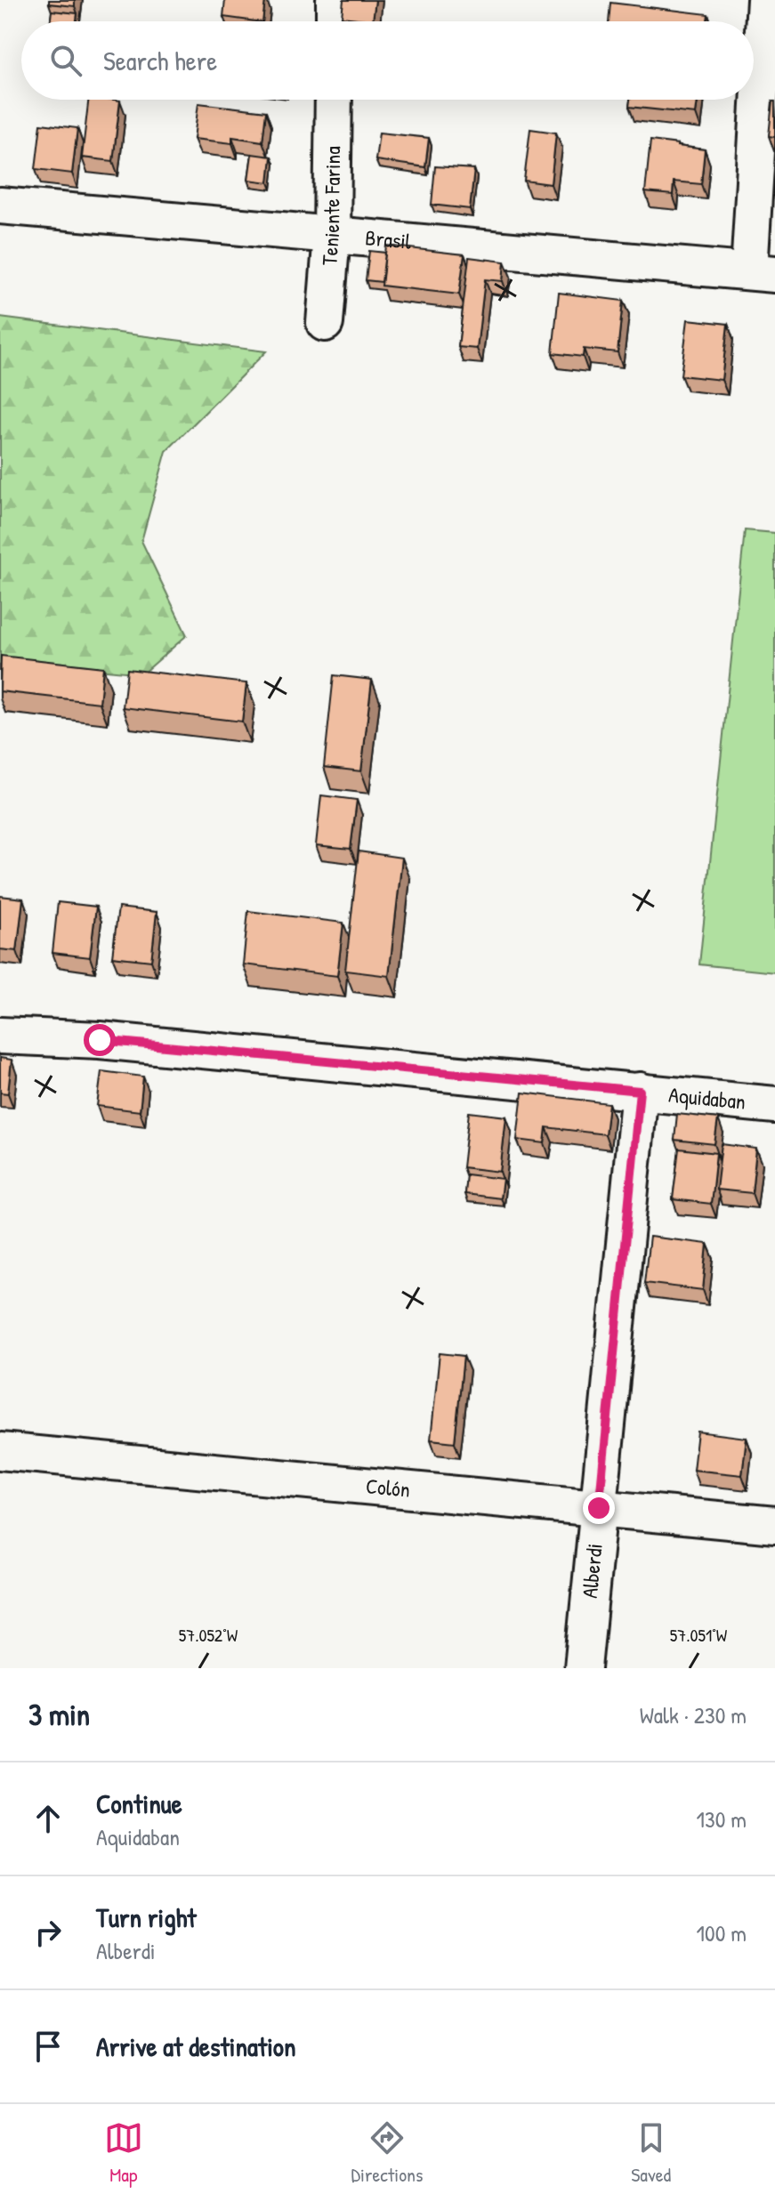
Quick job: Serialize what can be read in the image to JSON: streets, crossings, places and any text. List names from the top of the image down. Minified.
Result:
{"streets":{"street":["Teniente Farina","Brasil","Aquidaban","Colón","Alberdi"]},"crossings":[["Teniente Farina","Brasil"],["Aquidaban","Alberdi"],["Colón","Alberdi"]],"page":{"search":"Search here","heading":["3 min","Walk · 230 m"],"list":[["Continue","Aquidaban","130 m"],["Turn right","Alberdi","100 m"],"Arrive at destination"],"nav":["Map","Directions","Saved"]},"coordinates":["57.052°W","57.051°W"]}
